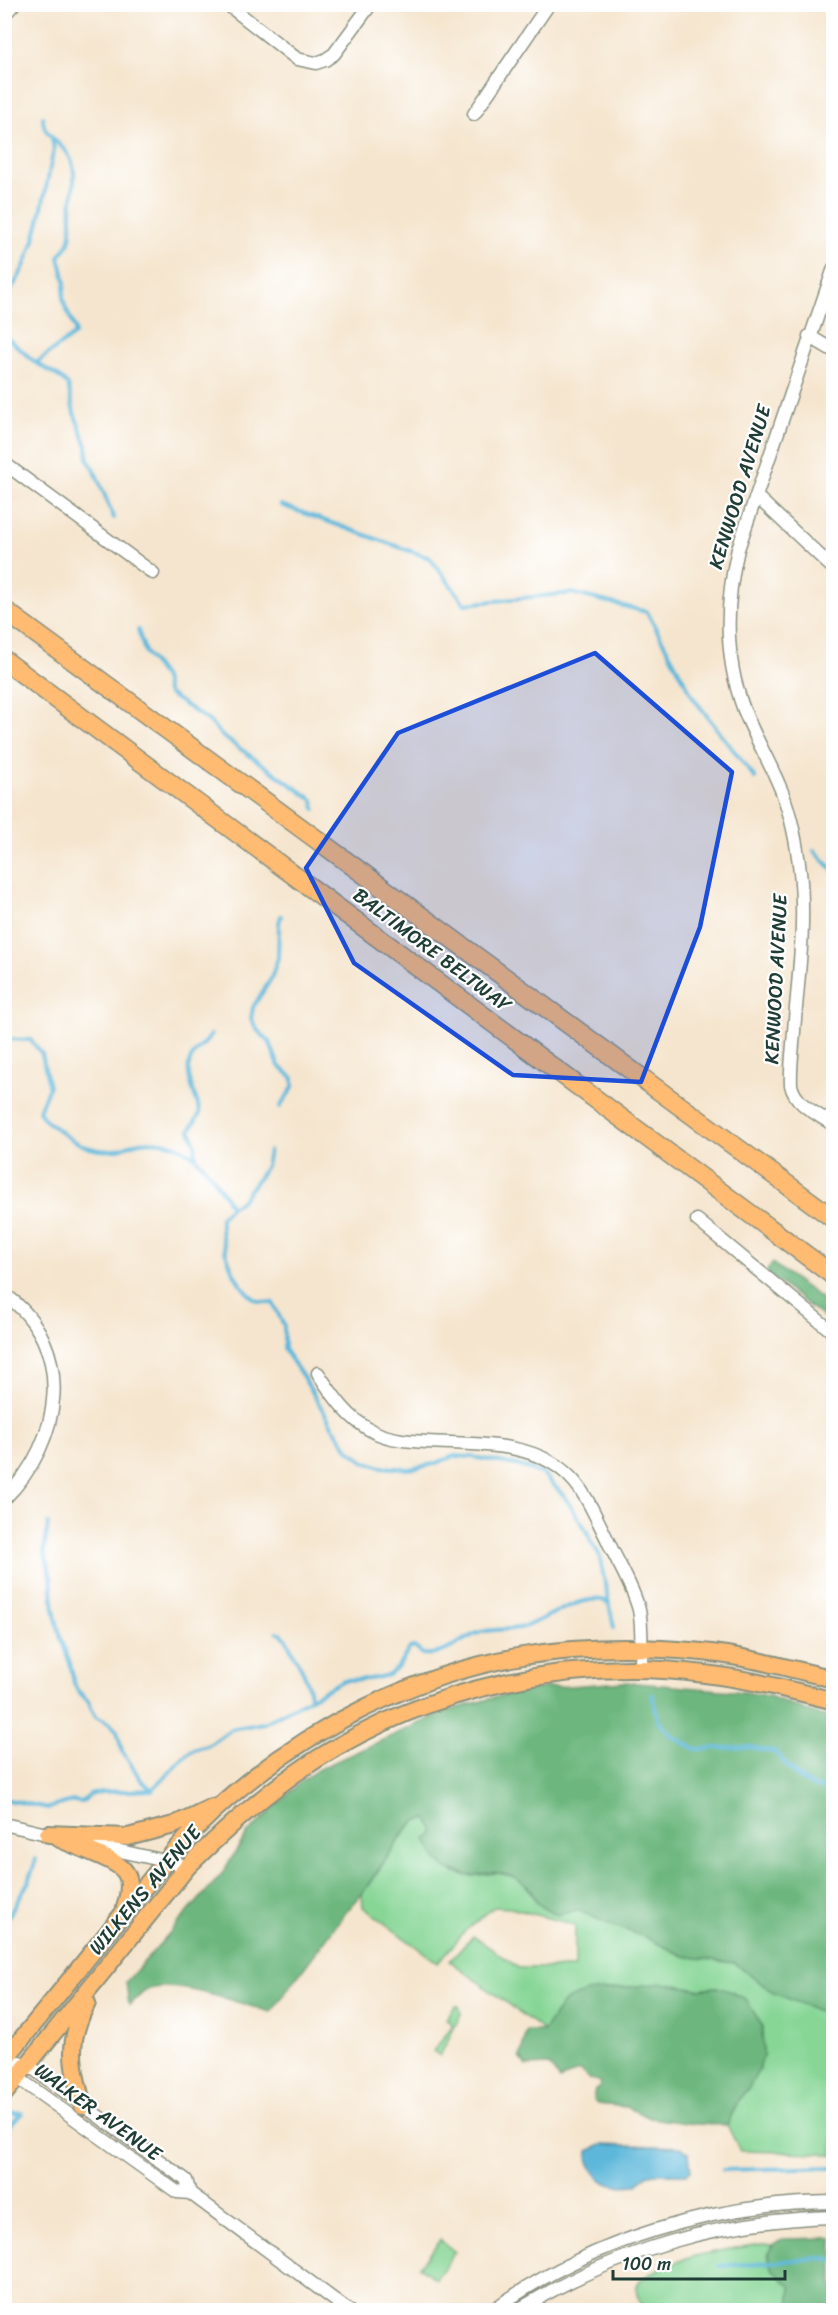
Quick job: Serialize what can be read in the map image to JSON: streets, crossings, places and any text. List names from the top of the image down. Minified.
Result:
{"streets":{"highway":["BALTIMORE BELTWAY"],"main road":["WILKENS AVENUE"],"street":["KENWOOD AVENUE","WALKER AVENUE"]},"crossings":[["WILKENS AVENUE","WALKER AVENUE"]],"scale_bar":"100 m"}
